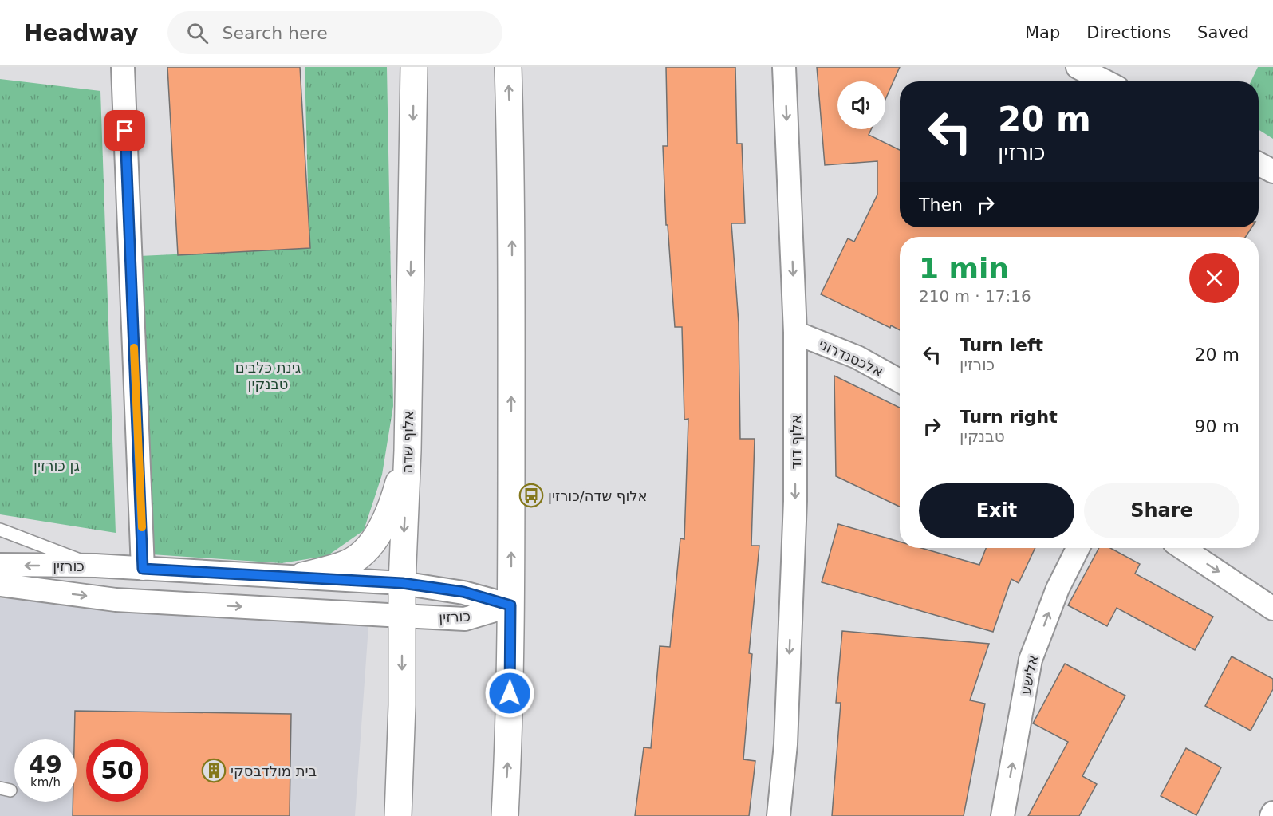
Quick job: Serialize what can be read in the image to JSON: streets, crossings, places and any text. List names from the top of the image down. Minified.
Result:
{"streets":{"main road":["אלוף שדה"],"street":["אלכסנדרוני","אלוף דוד","כורזין","אלישע"]},"crossings":[["אלכסנדרוני","אלוף דוד"],["אלוף שדה","כורזין"]],"one_way":["אלוף דוד","אלישע"],"parks":["גינת כלבים טבנקין","גן כורזין"],"places":{"bus stop":["אלוף שדה/כורזין"],"building":["בית מולדבסקי"]},"page":{"header":"Headway","search":"Search here","nav":["Map","Directions","Saved"],"turn":["20 m","כורזין"],"then":"Then","heading":["1 min","210 m · 17:16"],"list":[{"name":"Turn left","note":"כורזין","value":"20 m"},{"name":"Turn right","note":"טבנקין","value":"90 m"}],"buttons":["Exit","Share"],"speed":"49 km/h","limit":"50"}}
